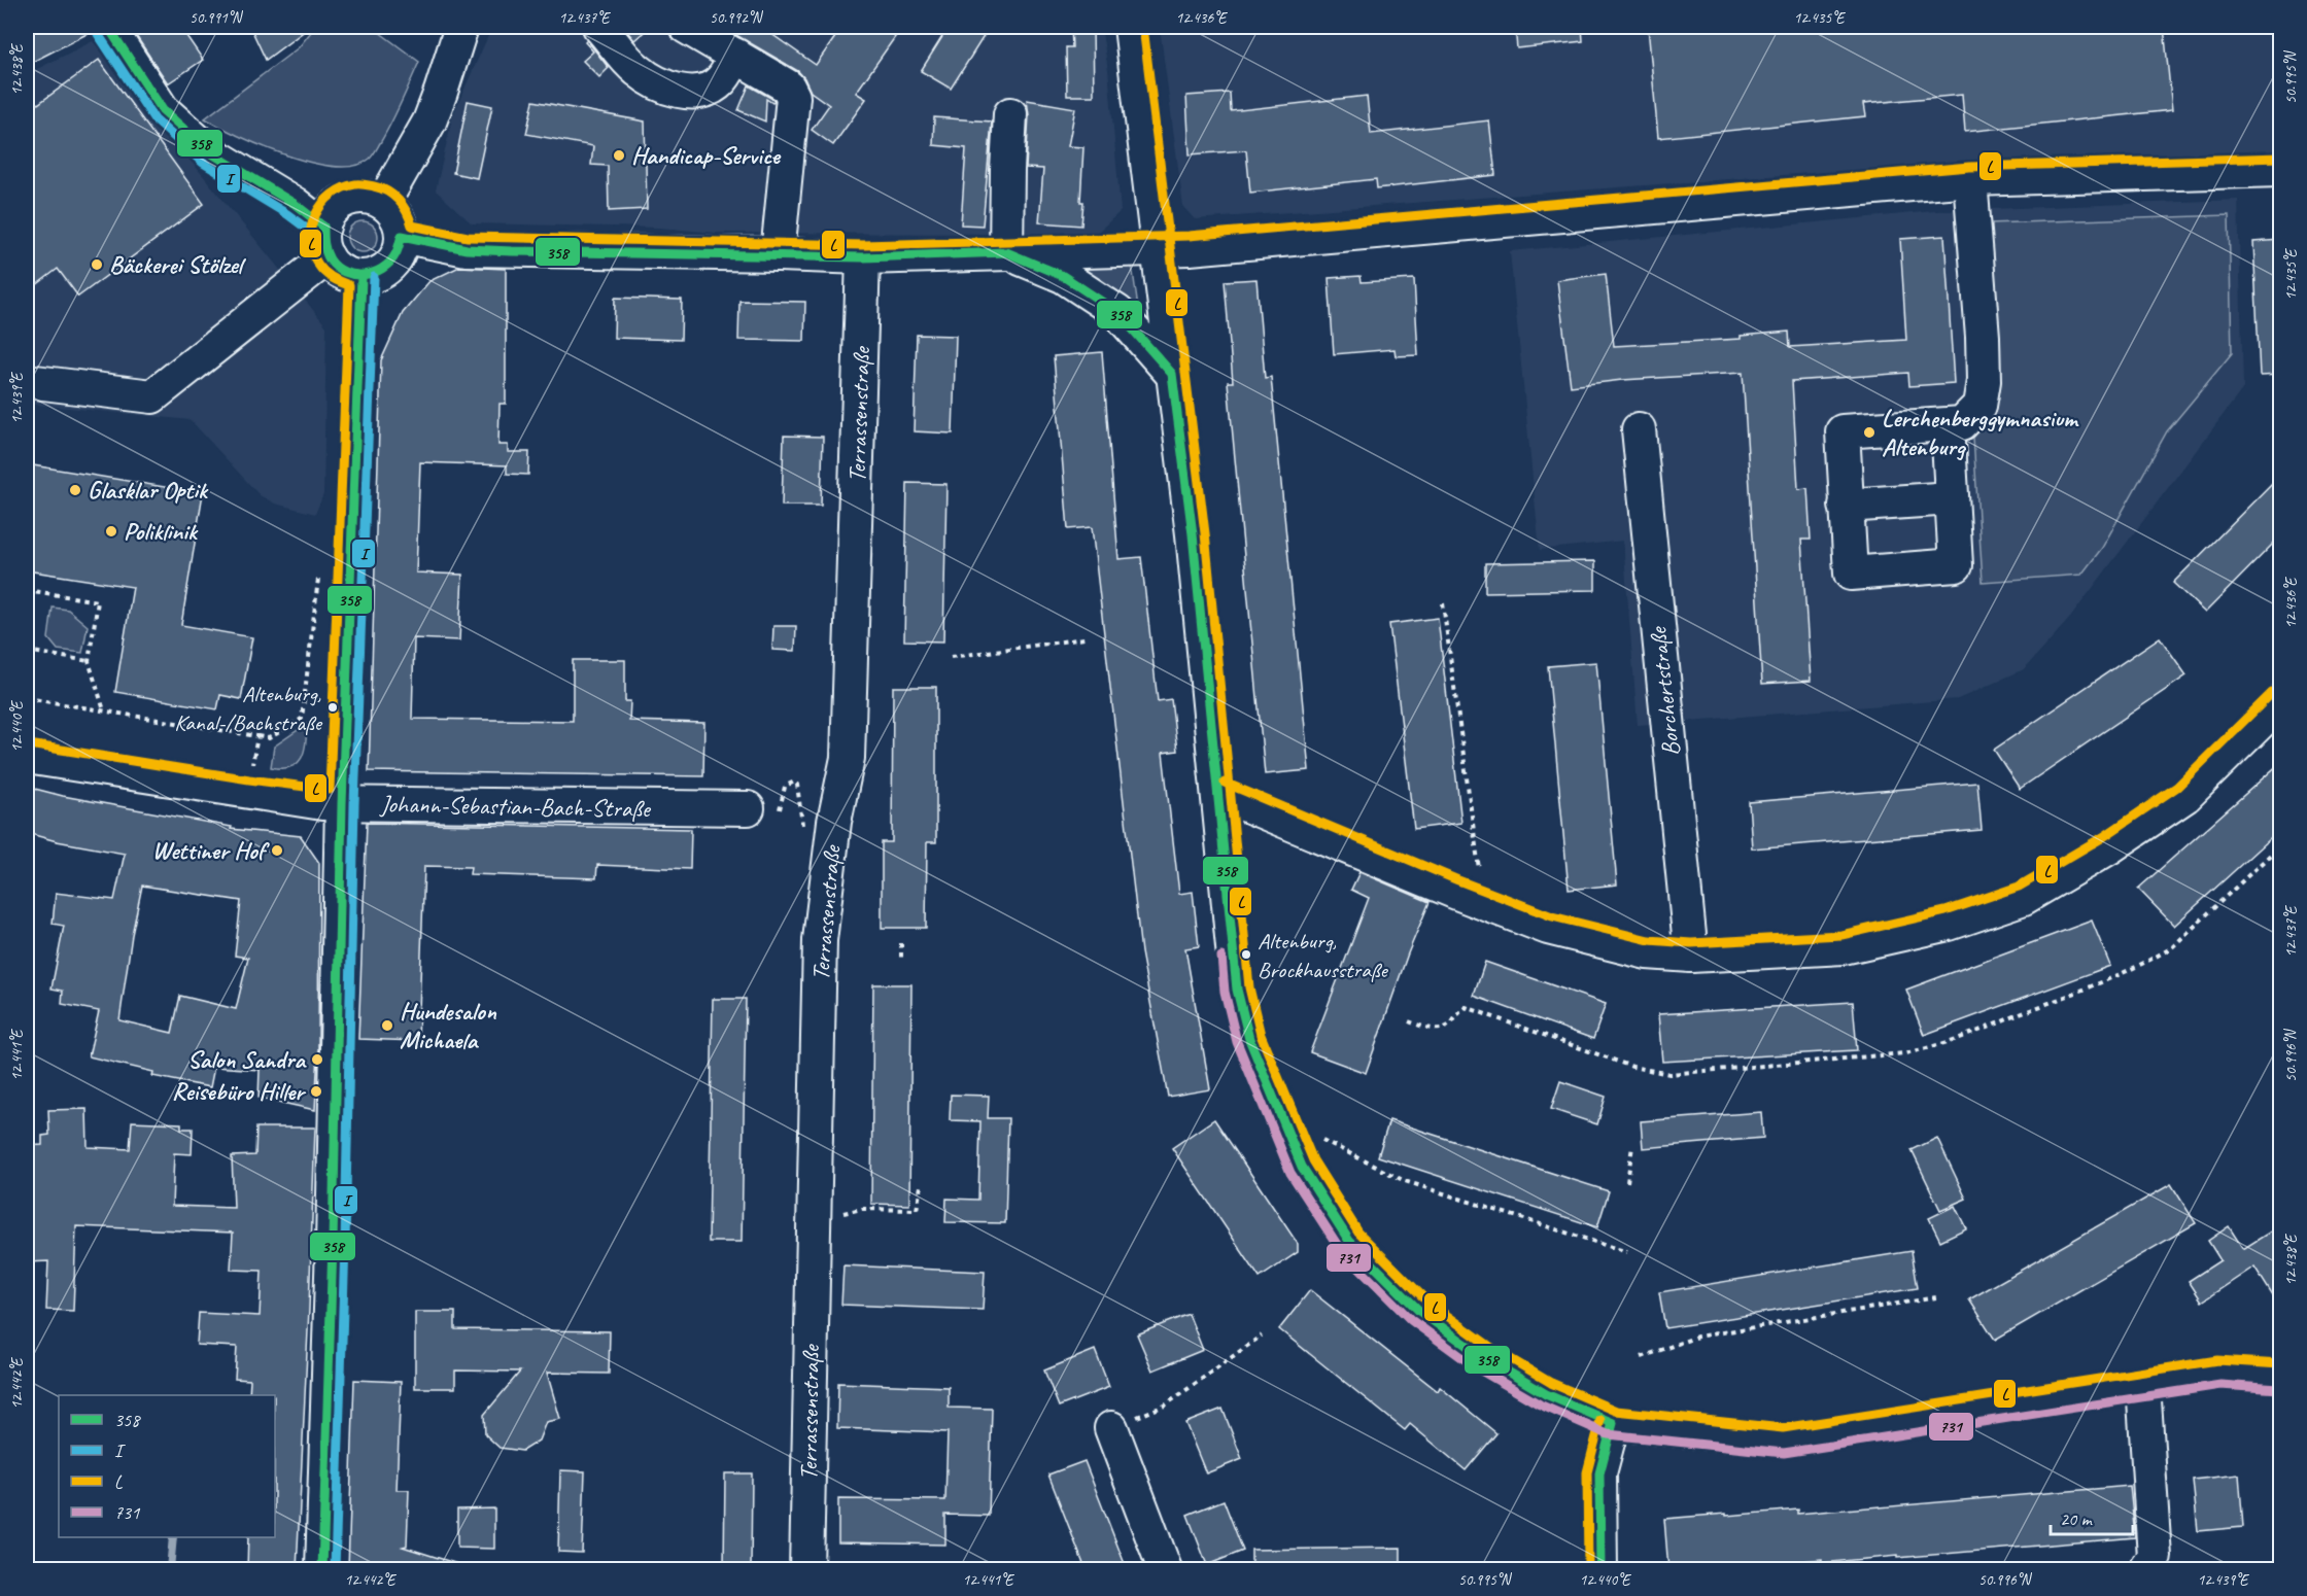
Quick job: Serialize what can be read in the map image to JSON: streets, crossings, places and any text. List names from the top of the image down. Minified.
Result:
{"streets":{"street":["Terrassenstraße","Borchertstraße","Johann-Sebastian-Bach-Straße"]},"places":["Handicap-Service","Bäckerei Stölzel","Lerchenberggymnasium Altenburg","Glasklar Optik","Poliklinik","Altenburg, Kanal-/Bachstraße","Wettiner Hof","Altenburg, Brockhausstraße","Hundesalon Michaela","Salon Sandra","Reisebüro Hiller"],"lines":["transit line 358","transit line L","transit line I","transit line 731"],"legend":["358","I","L","731"],"scale_bar":"20 m","coordinates":["50.991°N","12.437°E","50.992°N","12.436°E","12.435°E","12.438°E","50.995°N","12.439°E","12.440°E","12.441°E","50.996°N","12.442°E"]}
